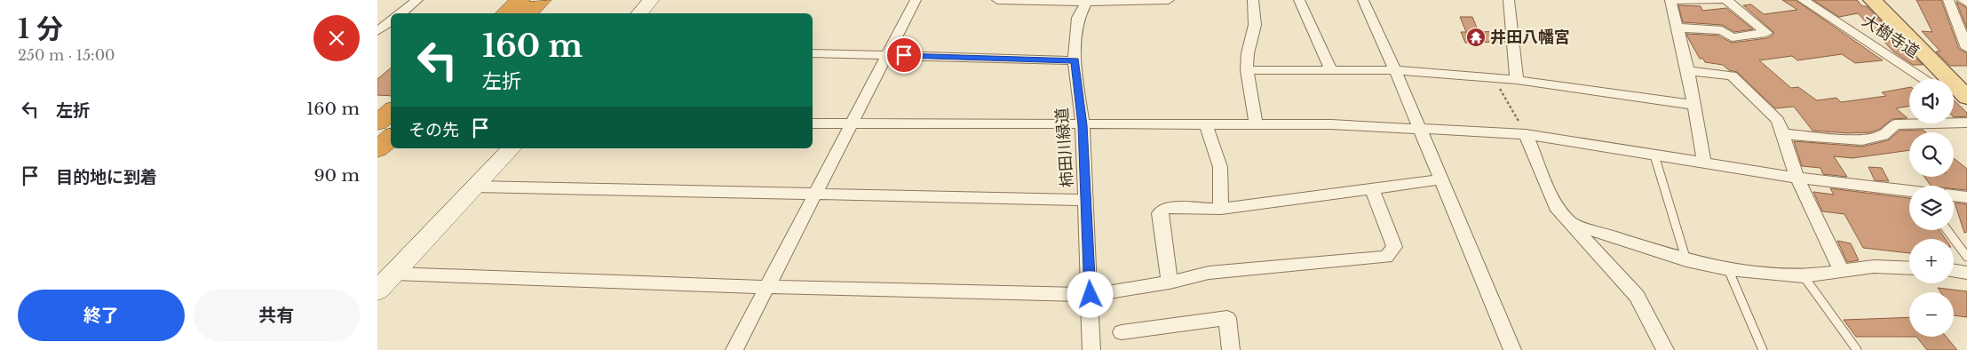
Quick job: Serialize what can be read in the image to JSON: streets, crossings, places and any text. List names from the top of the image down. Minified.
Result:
{"streets":{"street":["大樹寺道","柿田川緑道"]},"places":{"temple":["井田八幡宮"]},"page":{"heading":["1 分","250 m · 15:00"],"turn":["160 m","左折"],"list":[{"name":"左折","value":"160 m"},{"name":"目的地に到着","value":"90 m"}],"map_buttons":["+","−"],"then":"その先","buttons":["終了","共有"]}}
